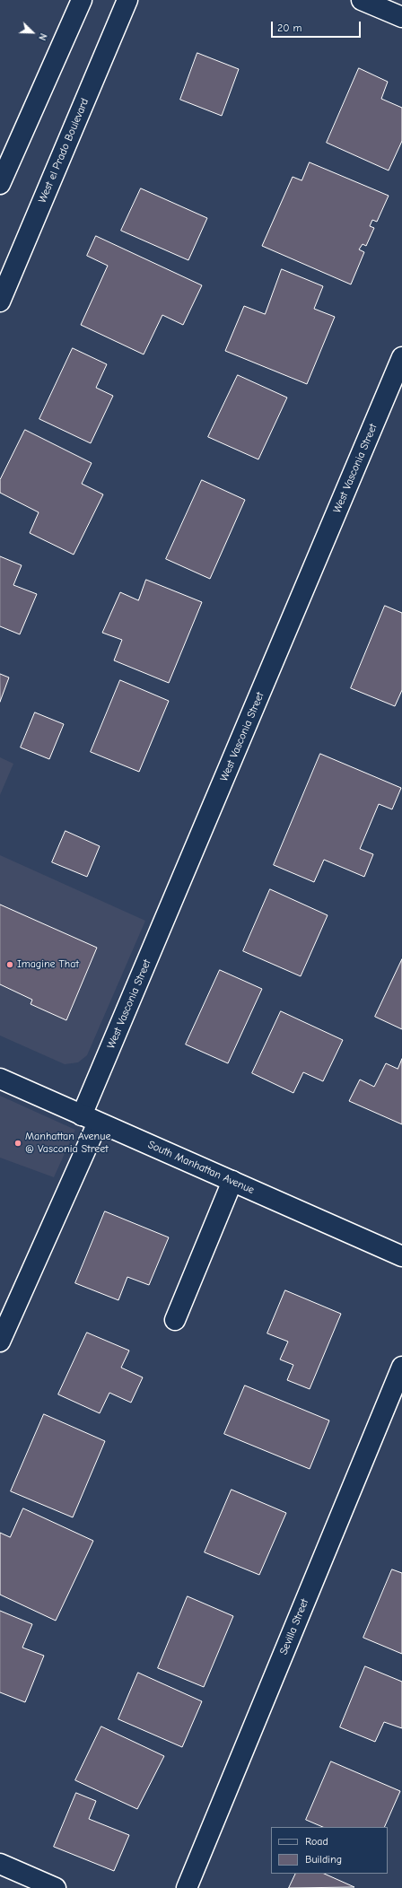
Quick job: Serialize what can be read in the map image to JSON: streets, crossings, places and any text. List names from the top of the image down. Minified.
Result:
{"streets":{"street":["West el Prado Boulevard","West Vasconia Street","South Manhattan Avenue","Sevilla Street"]},"crossings":[["West Vasconia Street","South Manhattan Avenue"]],"places":["Imagine That","Manhattan Avenue @ Vasconia Street"],"legend":["Road","Building"],"scale_bar":"20 m","north":"bottom right"}
